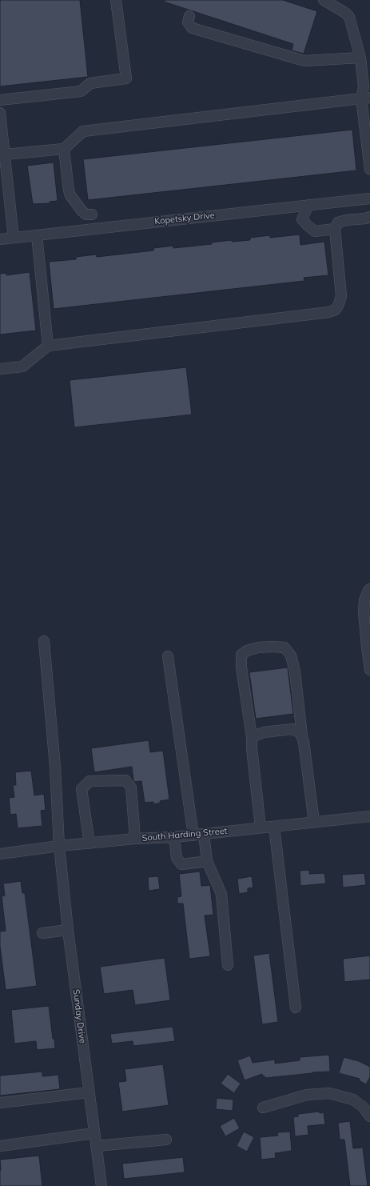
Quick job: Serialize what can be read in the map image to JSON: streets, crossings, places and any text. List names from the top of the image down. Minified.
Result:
{"streets":{"street":["Kopetsky Drive","South Harding Street","Sunday Drive"]},"crossings":[["South Harding Street","Sunday Drive"]]}
